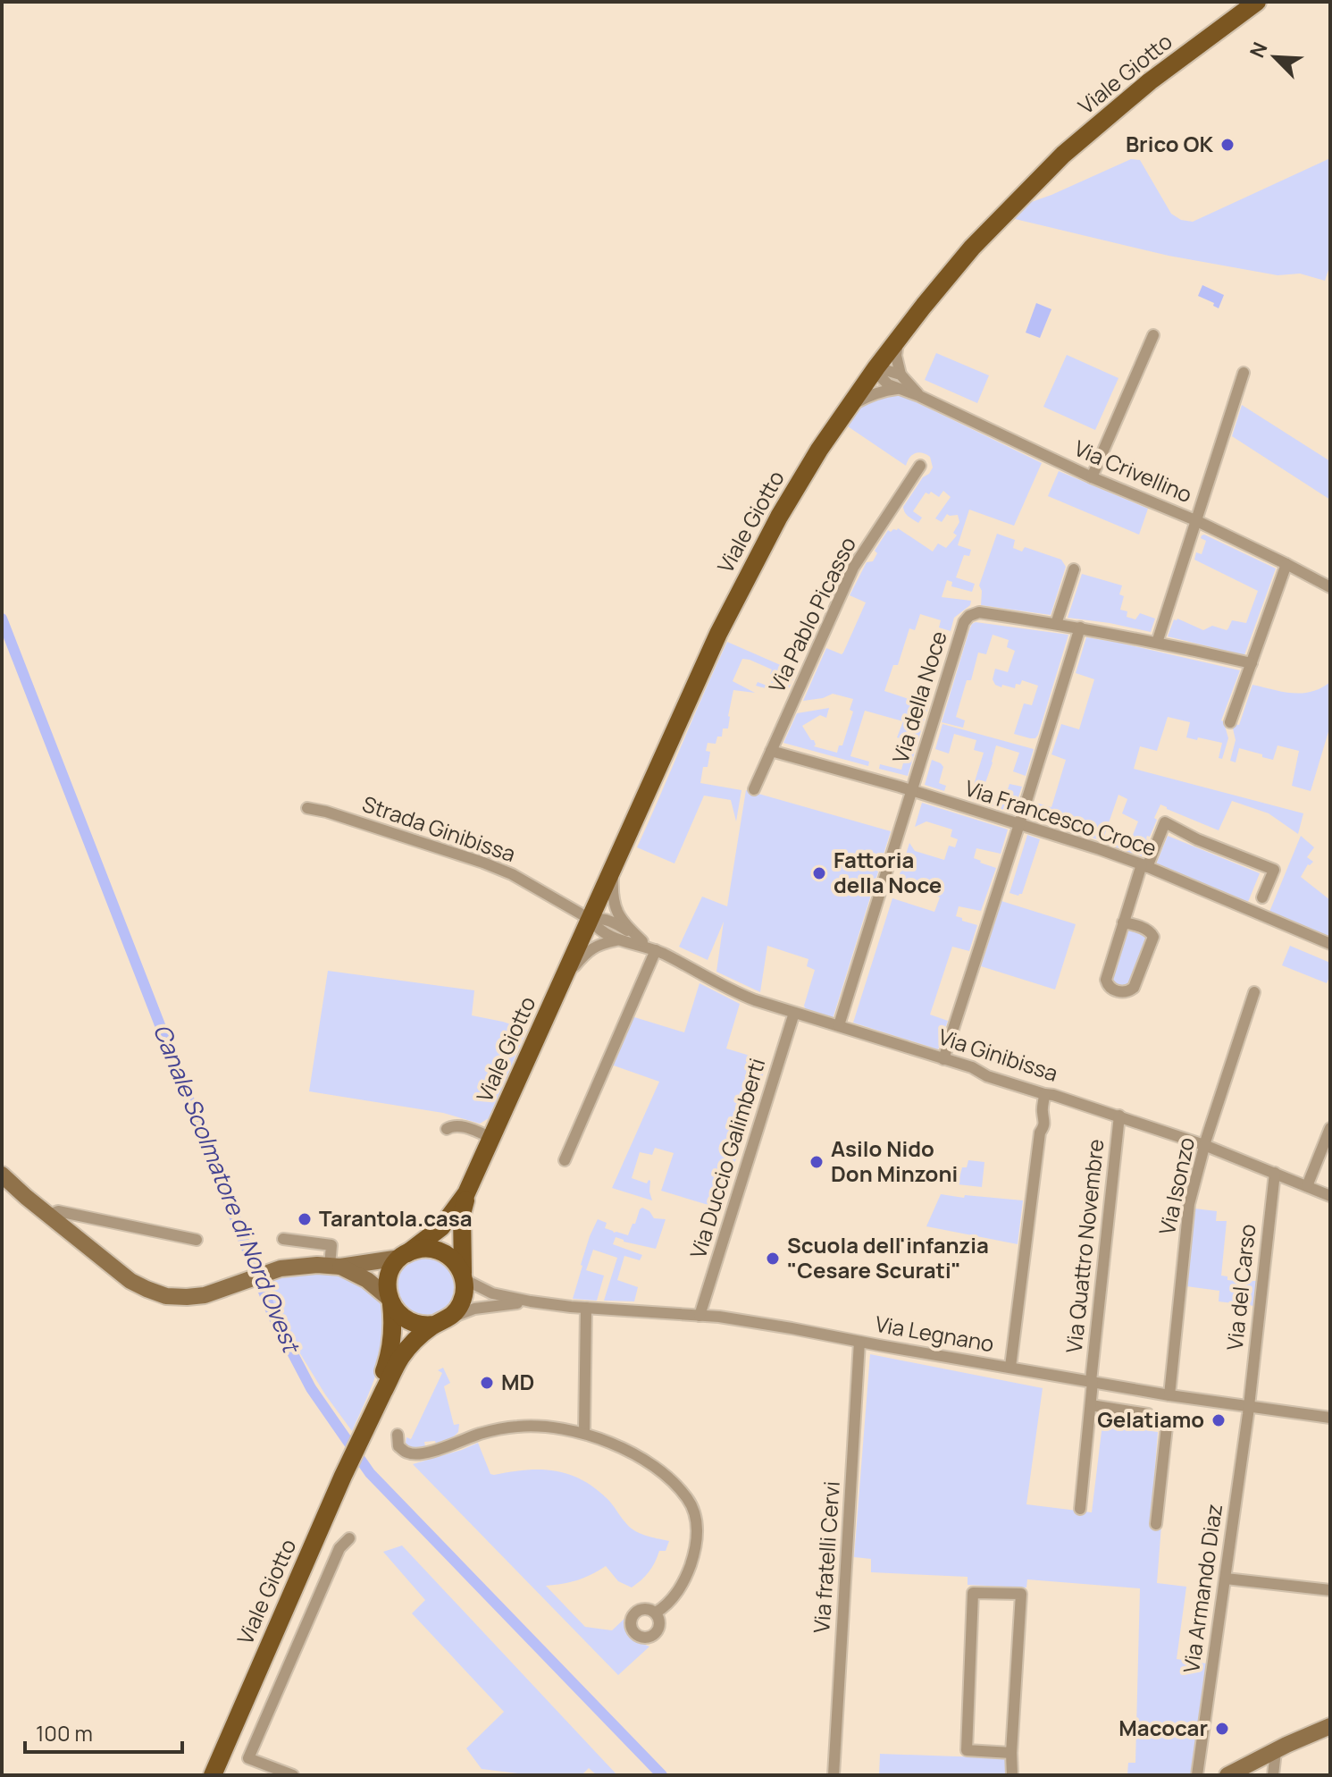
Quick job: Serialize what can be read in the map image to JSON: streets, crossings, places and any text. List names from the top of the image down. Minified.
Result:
{"streets":{"main road":["Viale Giotto"],"street":["Via Crivellino","Via Pablo Picasso","Via della Noce","Via Francesco Croce","Strada Ginibissa","Via Ginibissa","Via Duccio Galimberti","Via Isonzo","Via Quattro Novembre","Via del Carso","Via Legnano","Via fratelli Cervi","Via Armando Diaz"]},"crossings":[["Viale Giotto","Via Crivellino"],["Viale Giotto","Strada Ginibissa"],["Viale Giotto","Via Ginibissa"],["Viale Giotto","Via Legnano"],["Via Pablo Picasso","Via Francesco Croce"],["Via della Noce","Via Francesco Croce"],["Via della Noce","Via Ginibissa"],["Strada Ginibissa","Via Ginibissa"],["Via Ginibissa","Via Duccio Galimberti"],["Via Ginibissa","Via Isonzo"],["Via Ginibissa","Via Quattro Novembre"],["Via Ginibissa","Via del Carso"],["Via Duccio Galimberti","Via Legnano"],["Via Isonzo","Via Legnano"],["Via Quattro Novembre","Via Legnano"],["Via del Carso","Via Legnano"],["Via del Carso","Via Armando Diaz"],["Via Legnano","Via fratelli Cervi"],["Via Legnano","Via Armando Diaz"]],"water":["Canale Scolmatore di Nord Ovest"],"places":["Brico OK","Fattoria della Noce","Asilo Nido Don Minzoni","Tarantola.casa","Scuola dell'infanzia \"Cesare Scurati\"","MD","Gelatiamo","Macocar"],"scale_bar":"100 m","north":"top left"}
